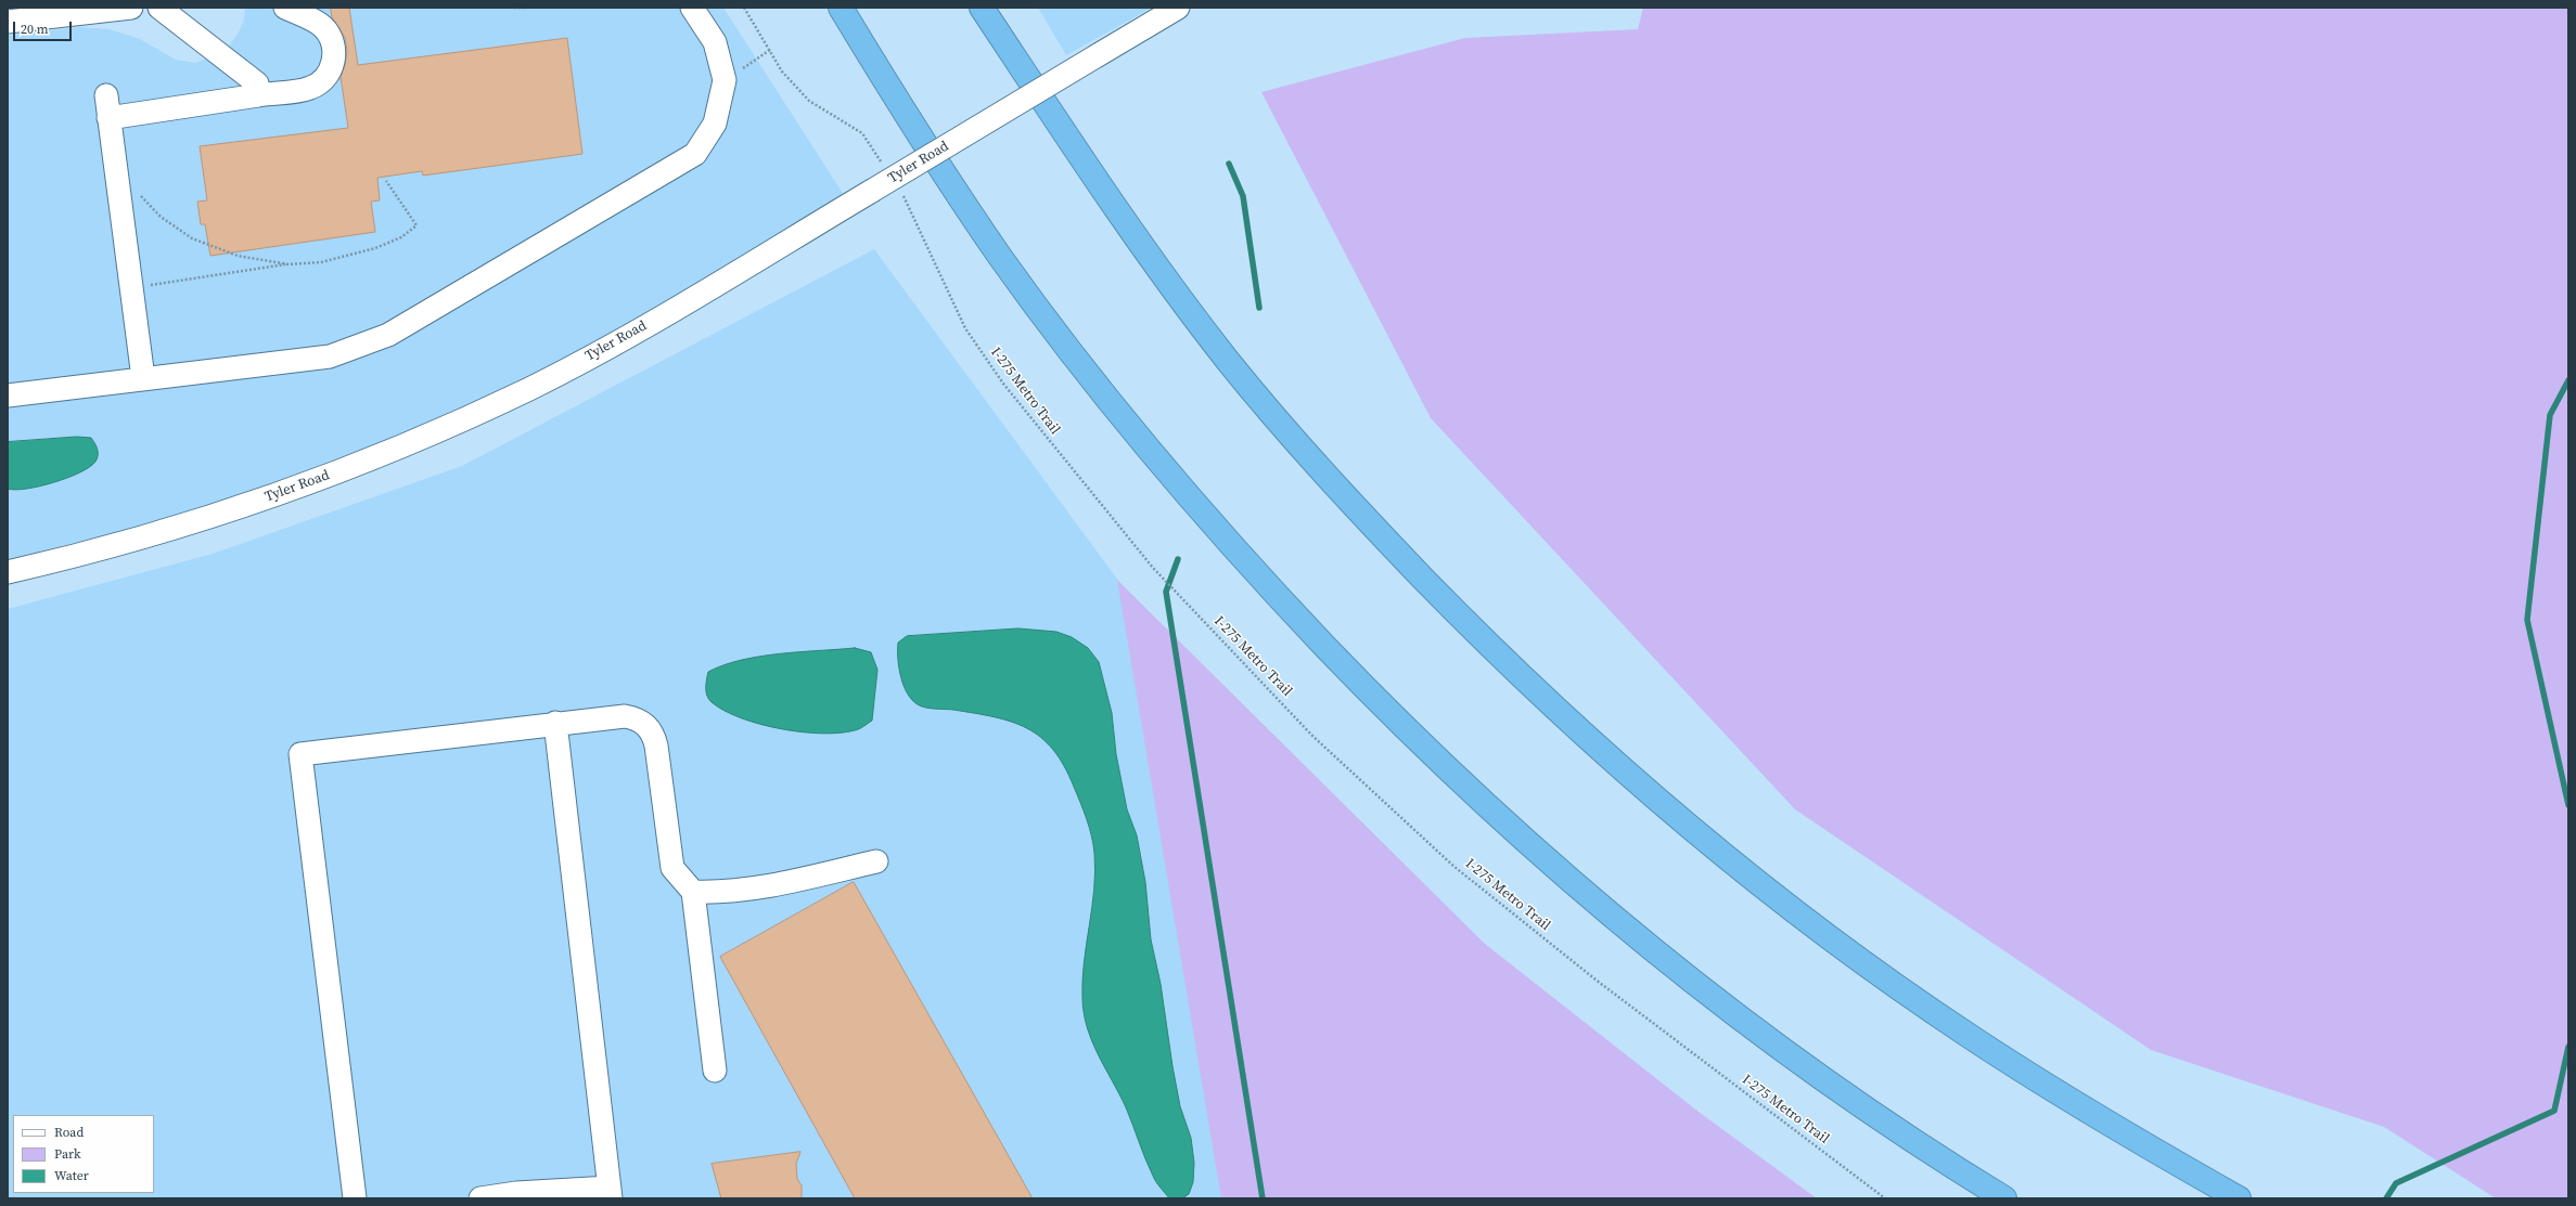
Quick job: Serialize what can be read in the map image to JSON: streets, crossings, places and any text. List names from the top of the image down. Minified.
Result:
{"streets":{"street":["Tyler Road"],"path":["I-275 Metro Trail"]},"legend":["Road","Park","Water"],"scale_bar":"20 m"}
